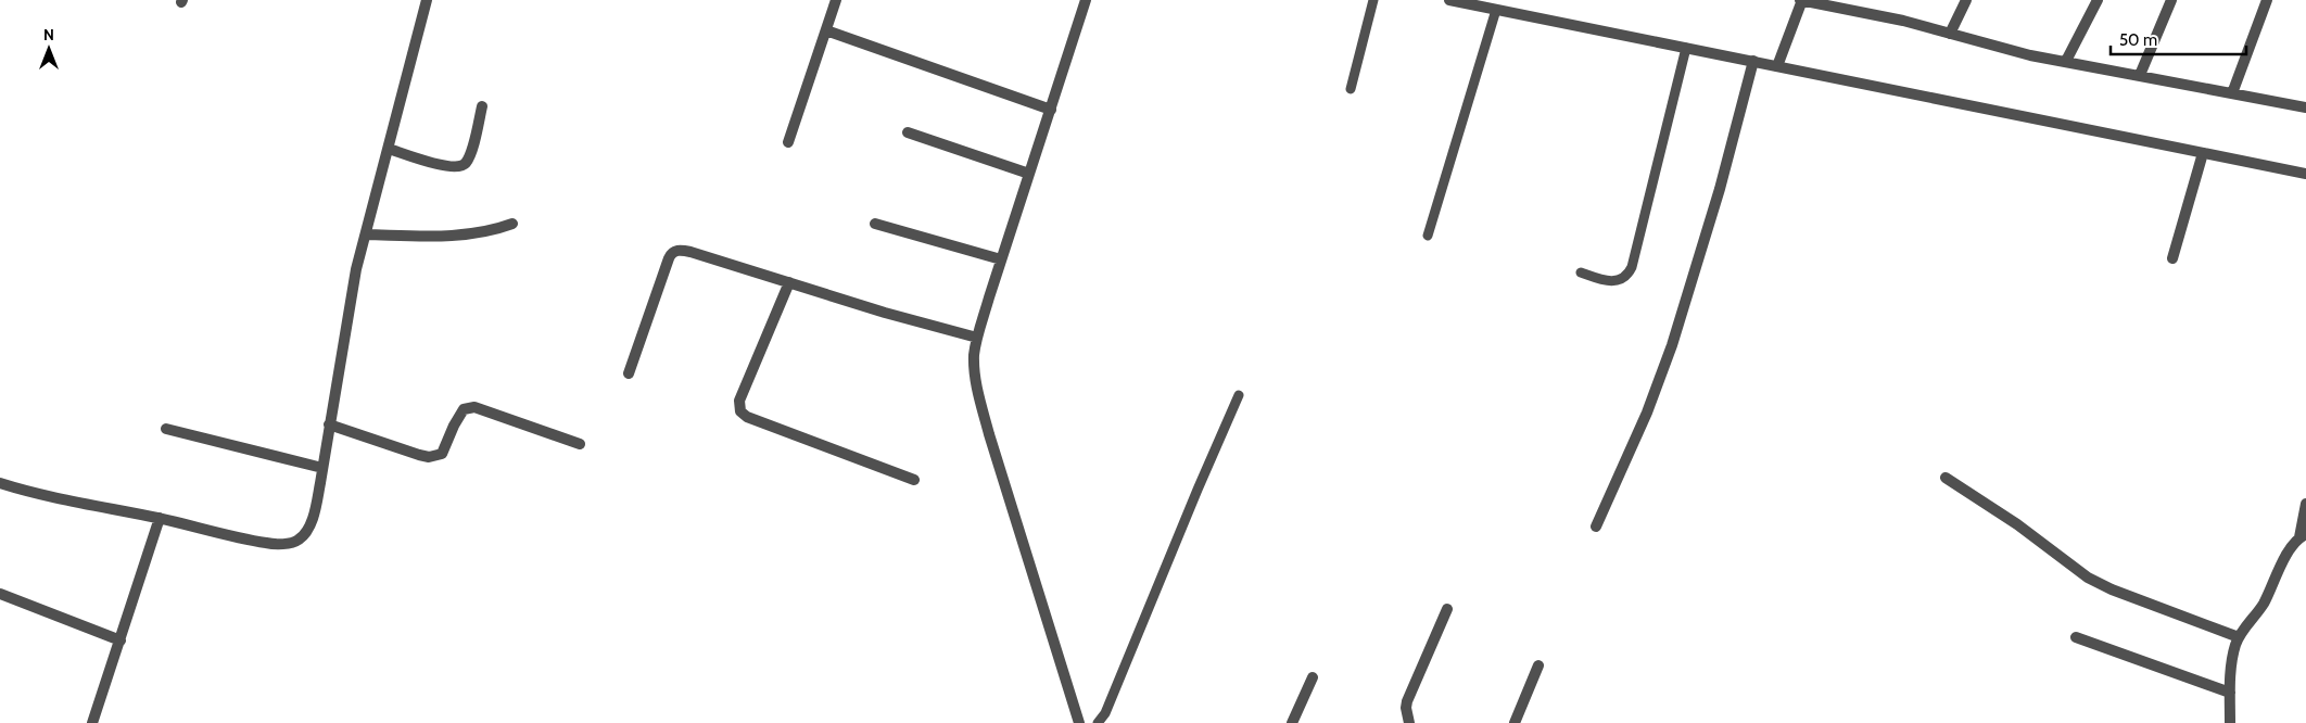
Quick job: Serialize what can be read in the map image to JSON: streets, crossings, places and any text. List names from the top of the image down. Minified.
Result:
{"scale_bar":"50 m","north":"top"}
